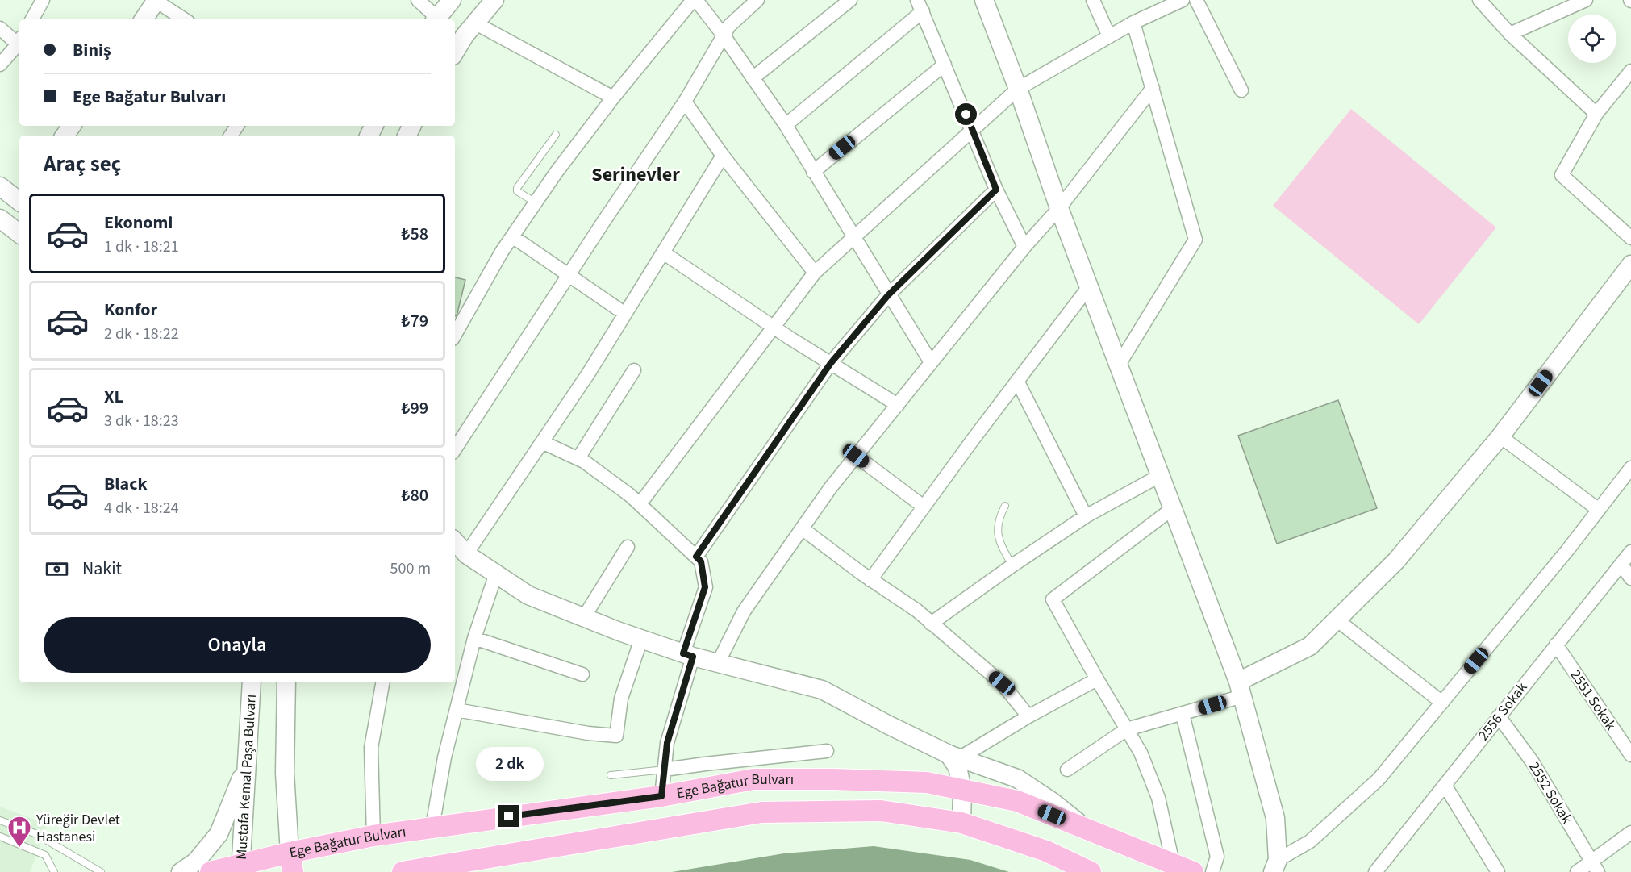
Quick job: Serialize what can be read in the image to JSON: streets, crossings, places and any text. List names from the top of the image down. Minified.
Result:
{"streets":{"main road":["Mustafa Kemal Paşa Bulvarı","Ege Bağatur Bulvarı"],"street":["2551 Sokak","2556 Sokak","2552 Sokak"]},"crossings":[["2551 Sokak","2556 Sokak"],["2556 Sokak","2552 Sokak"],["Mustafa Kemal Paşa Bulvarı","Ege Bağatur Bulvarı"]],"districts":["Serinevler"],"places":{"hospital":["Yüreğir Devlet Hastanesi"]},"page":{"banner":["Biniş","Ege Bağatur Bulvarı"],"heading":"Araç seç","list":[{"name":"Ekonomi","note":"1 dk · 18:21","value":"₺58"},{"name":"Konfor","note":"2 dk · 18:22","value":"₺79"},{"name":"XL","note":"3 dk · 18:23","value":"₺99"},{"name":"Black","note":"4 dk · 18:24","value":"₺80"}],"pay":["Nakit","500 m"],"buttons":"Onayla","bubble":"2 dk"}}
